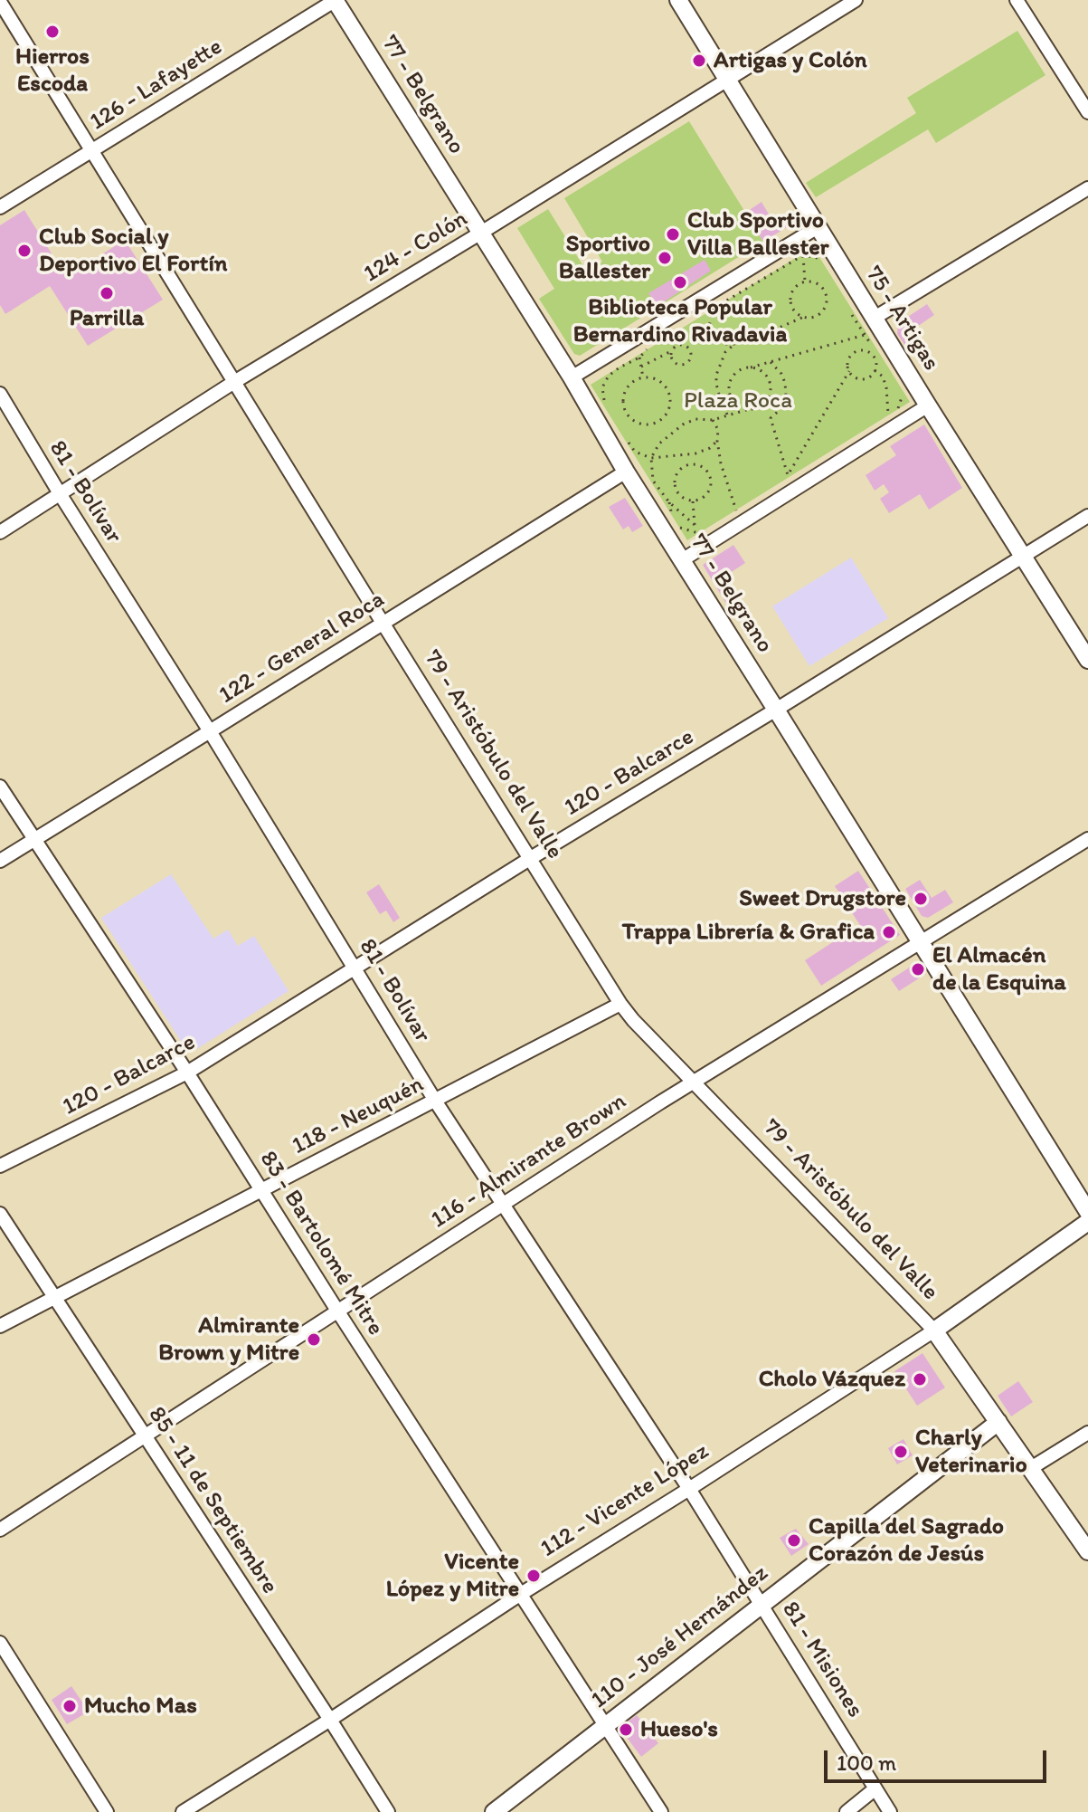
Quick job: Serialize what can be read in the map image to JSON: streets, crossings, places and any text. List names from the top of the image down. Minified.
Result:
{"streets":{"street":["126 - Lafayette","77 - Belgrano","124 - Colón","75 - Artigas","81 - Bolívar","122 - General Roca","79 - Aristóbulo del Valle","120 - Balcarce","118 - Neuquén","116 - Almirante Brown","83 - Bartolomé Mitre","85 - 11 de Septiembre","112 - Vicente López","110 - José Hernández","81 - Misiones"]},"crossings":[["126 - Lafayette","77 - Belgrano"],["126 - Lafayette","79 - Aristóbulo del Valle"],["77 - Belgrano","124 - Colón"],["77 - Belgrano","122 - General Roca"],["77 - Belgrano","120 - Balcarce"],["77 - Belgrano","116 - Almirante Brown"],["124 - Colón","75 - Artigas"],["124 - Colón","81 - Bolívar"],["124 - Colón","79 - Aristóbulo del Valle"],["75 - Artigas","120 - Balcarce"],["81 - Bolívar","122 - General Roca"],["81 - Bolívar","120 - Balcarce"],["81 - Bolívar","118 - Neuquén"],["81 - Bolívar","116 - Almirante Brown"],["81 - Bolívar","112 - Vicente López"],["81 - Bolívar","110 - José Hernández"],["81 - Bolívar","81 - Misiones"],["122 - General Roca","79 - Aristóbulo del Valle"],["122 - General Roca","83 - Bartolomé Mitre"],["79 - Aristóbulo del Valle","120 - Balcarce"],["79 - Aristóbulo del Valle","118 - Neuquén"],["79 - Aristóbulo del Valle","116 - Almirante Brown"],["79 - Aristóbulo del Valle","112 - Vicente López"],["79 - Aristóbulo del Valle","110 - José Hernández"],["120 - Balcarce","83 - Bartolomé Mitre"],["118 - Neuquén","83 - Bartolomé Mitre"],["118 - Neuquén","85 - 11 de Septiembre"],["116 - Almirante Brown","83 - Bartolomé Mitre"],["116 - Almirante Brown","85 - 11 de Septiembre"],["83 - Bartolomé Mitre","112 - Vicente López"],["83 - Bartolomé Mitre","110 - José Hernández"],["85 - 11 de Septiembre","112 - Vicente López"],["110 - José Hernández","81 - Misiones"]],"parks":["Plaza Roca"],"places":["Hierros Escoda","Artigas y Colón","Club Sportivo Villa Ballester","Club Social y Deportivo El Fortín","Sportivo Ballester","Biblioteca Popular Bernardino Rivadavia","Parrilla","Sweet Drugstore","Trappa Librería & Grafica","El Almacén de la Esquina","Almirante Brown y Mitre","Cholo Vázquez","Charly Veterinario","Capilla del Sagrado Corazón de Jesús","Vicente López y Mitre","Mucho Mas","Hueso's"],"scale_bar":"100 m"}
